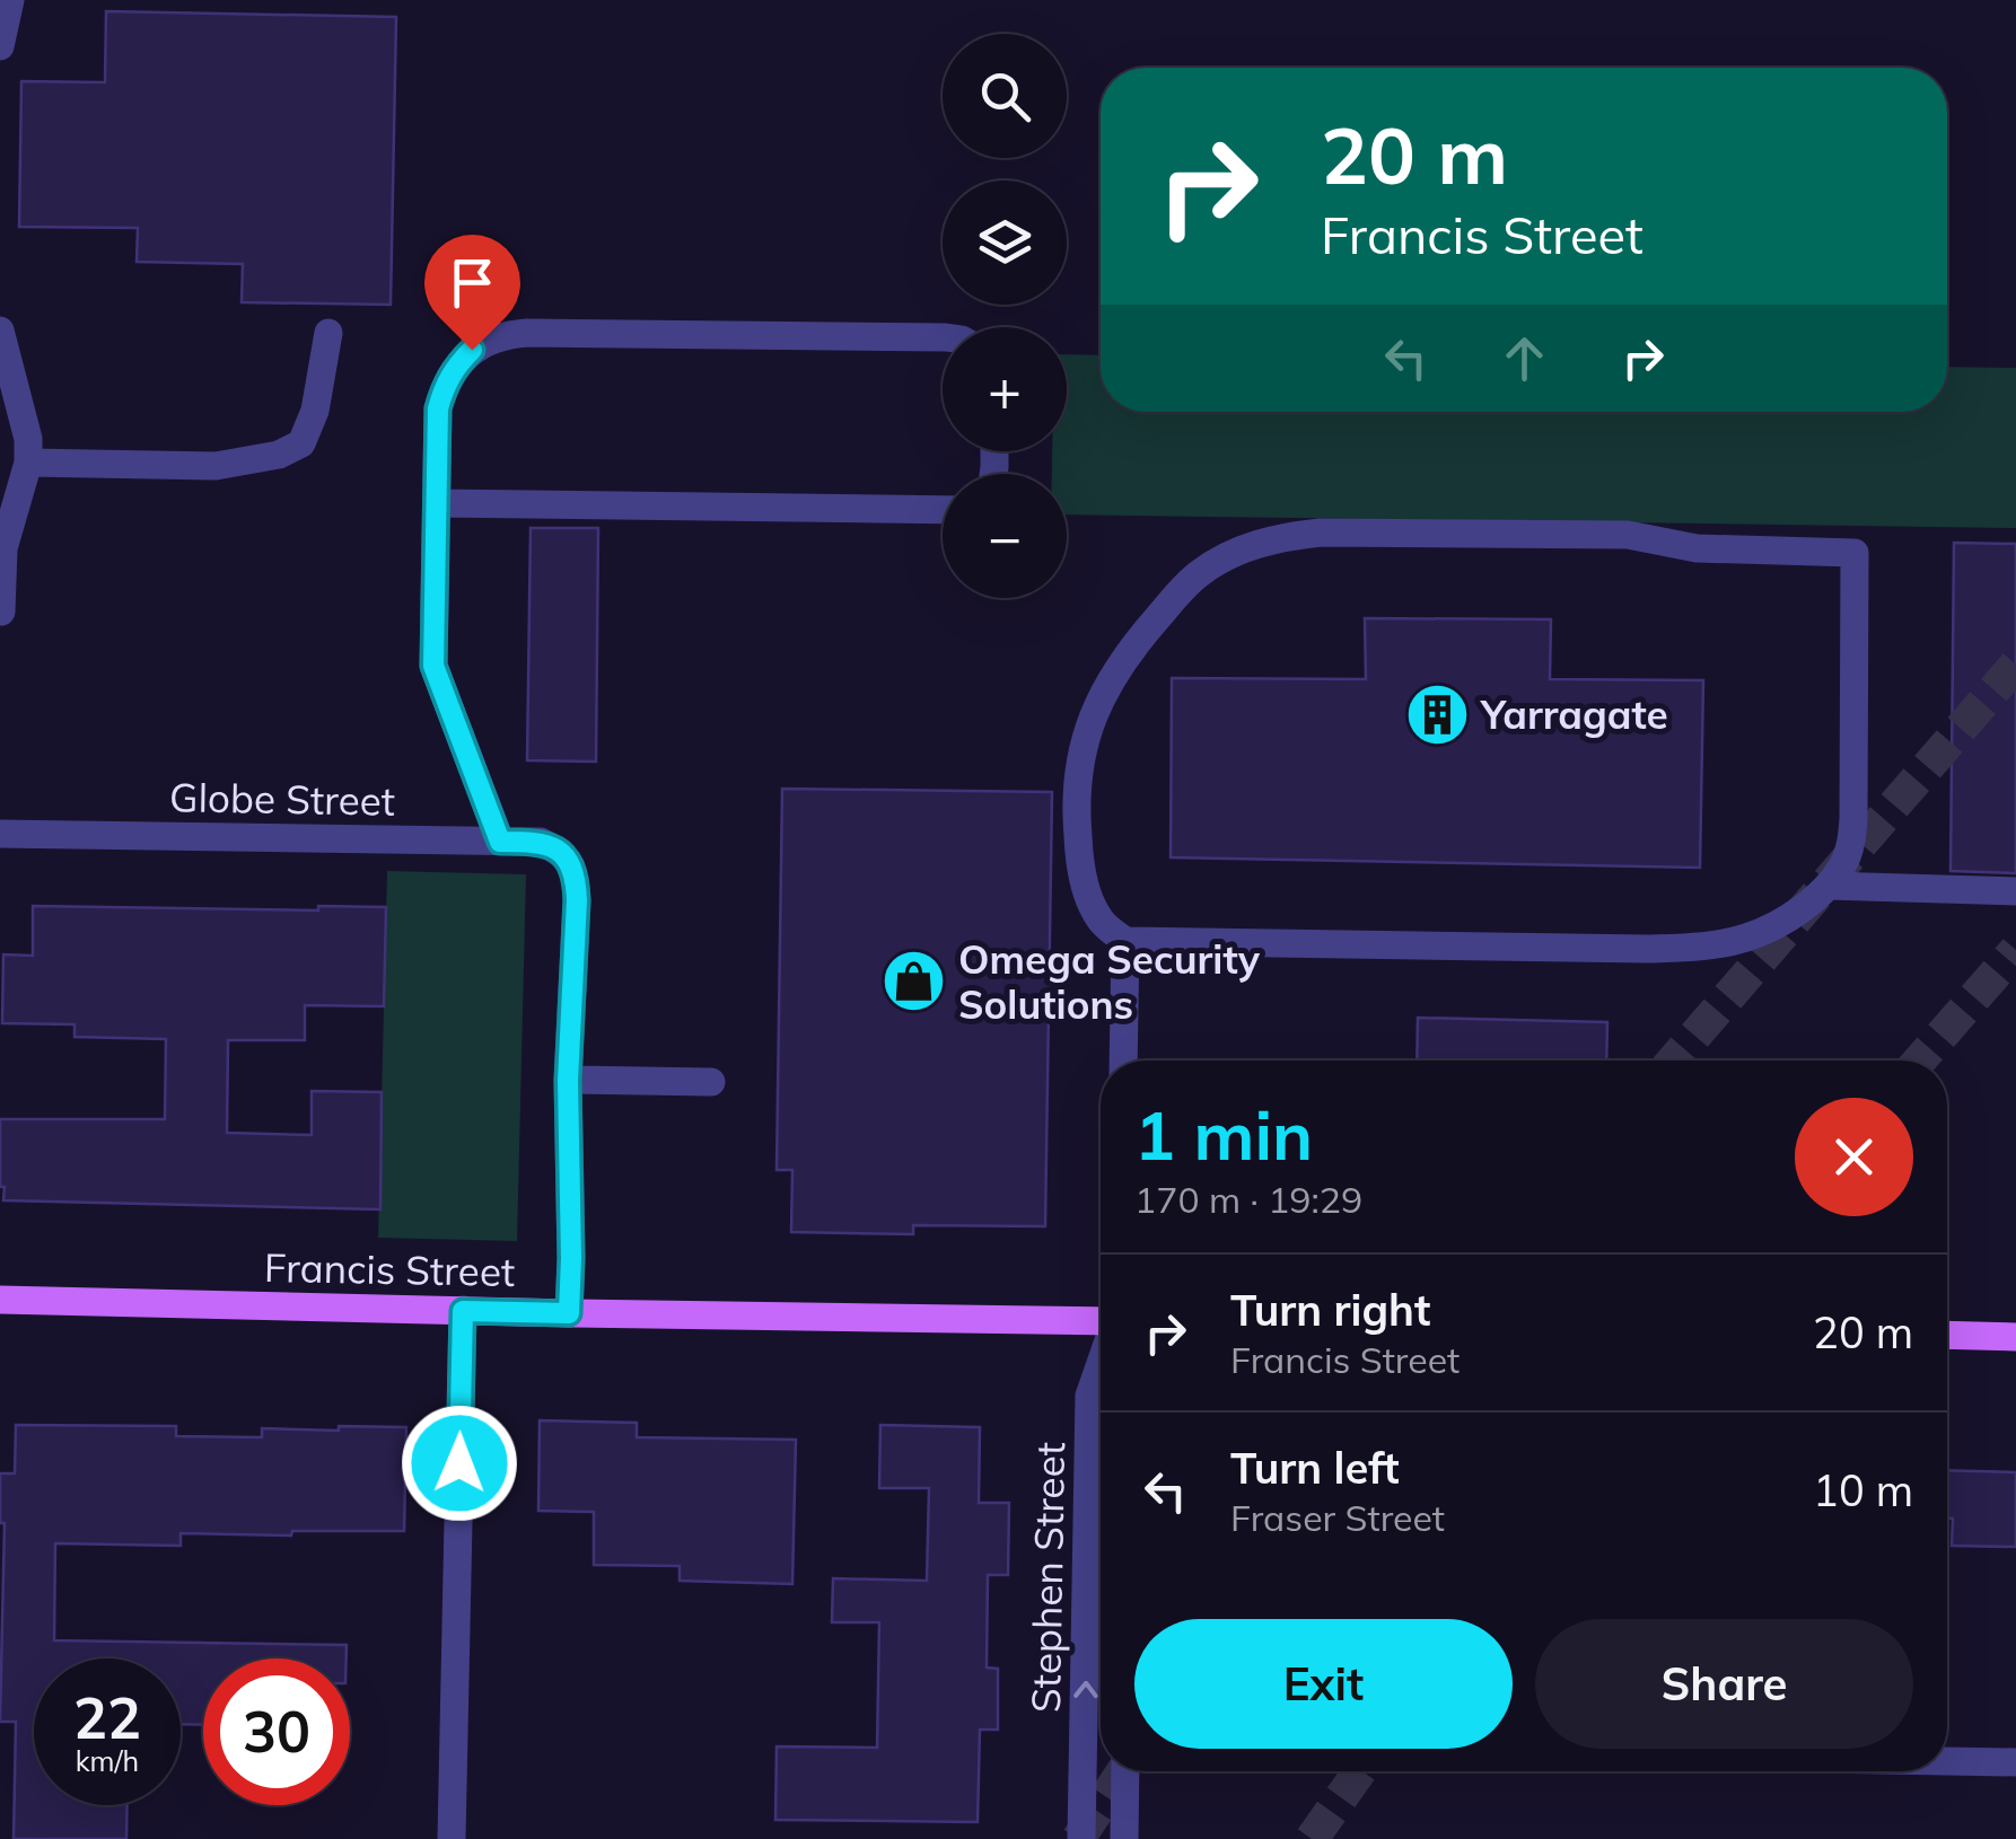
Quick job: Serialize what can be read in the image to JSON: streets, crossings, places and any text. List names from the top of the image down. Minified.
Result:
{"streets":{"main road":["Francis Street"],"street":["Globe Street","Stephen Street"]},"one_way":["Stephen Street"],"places":{"building":["Yarragate"],"shop":["Omega Security Solutions"]},"page":{"map_buttons":["+","−"],"turn":["20 m","Francis Street"],"heading":["1 min","170 m · 19:29"],"list":[{"name":"Turn right","note":"Francis Street","value":"20 m"},{"name":"Turn left","note":"Fraser Street","value":"10 m"}],"buttons":["Exit","Share"],"speed":"22 km/h","limit":"30"}}
